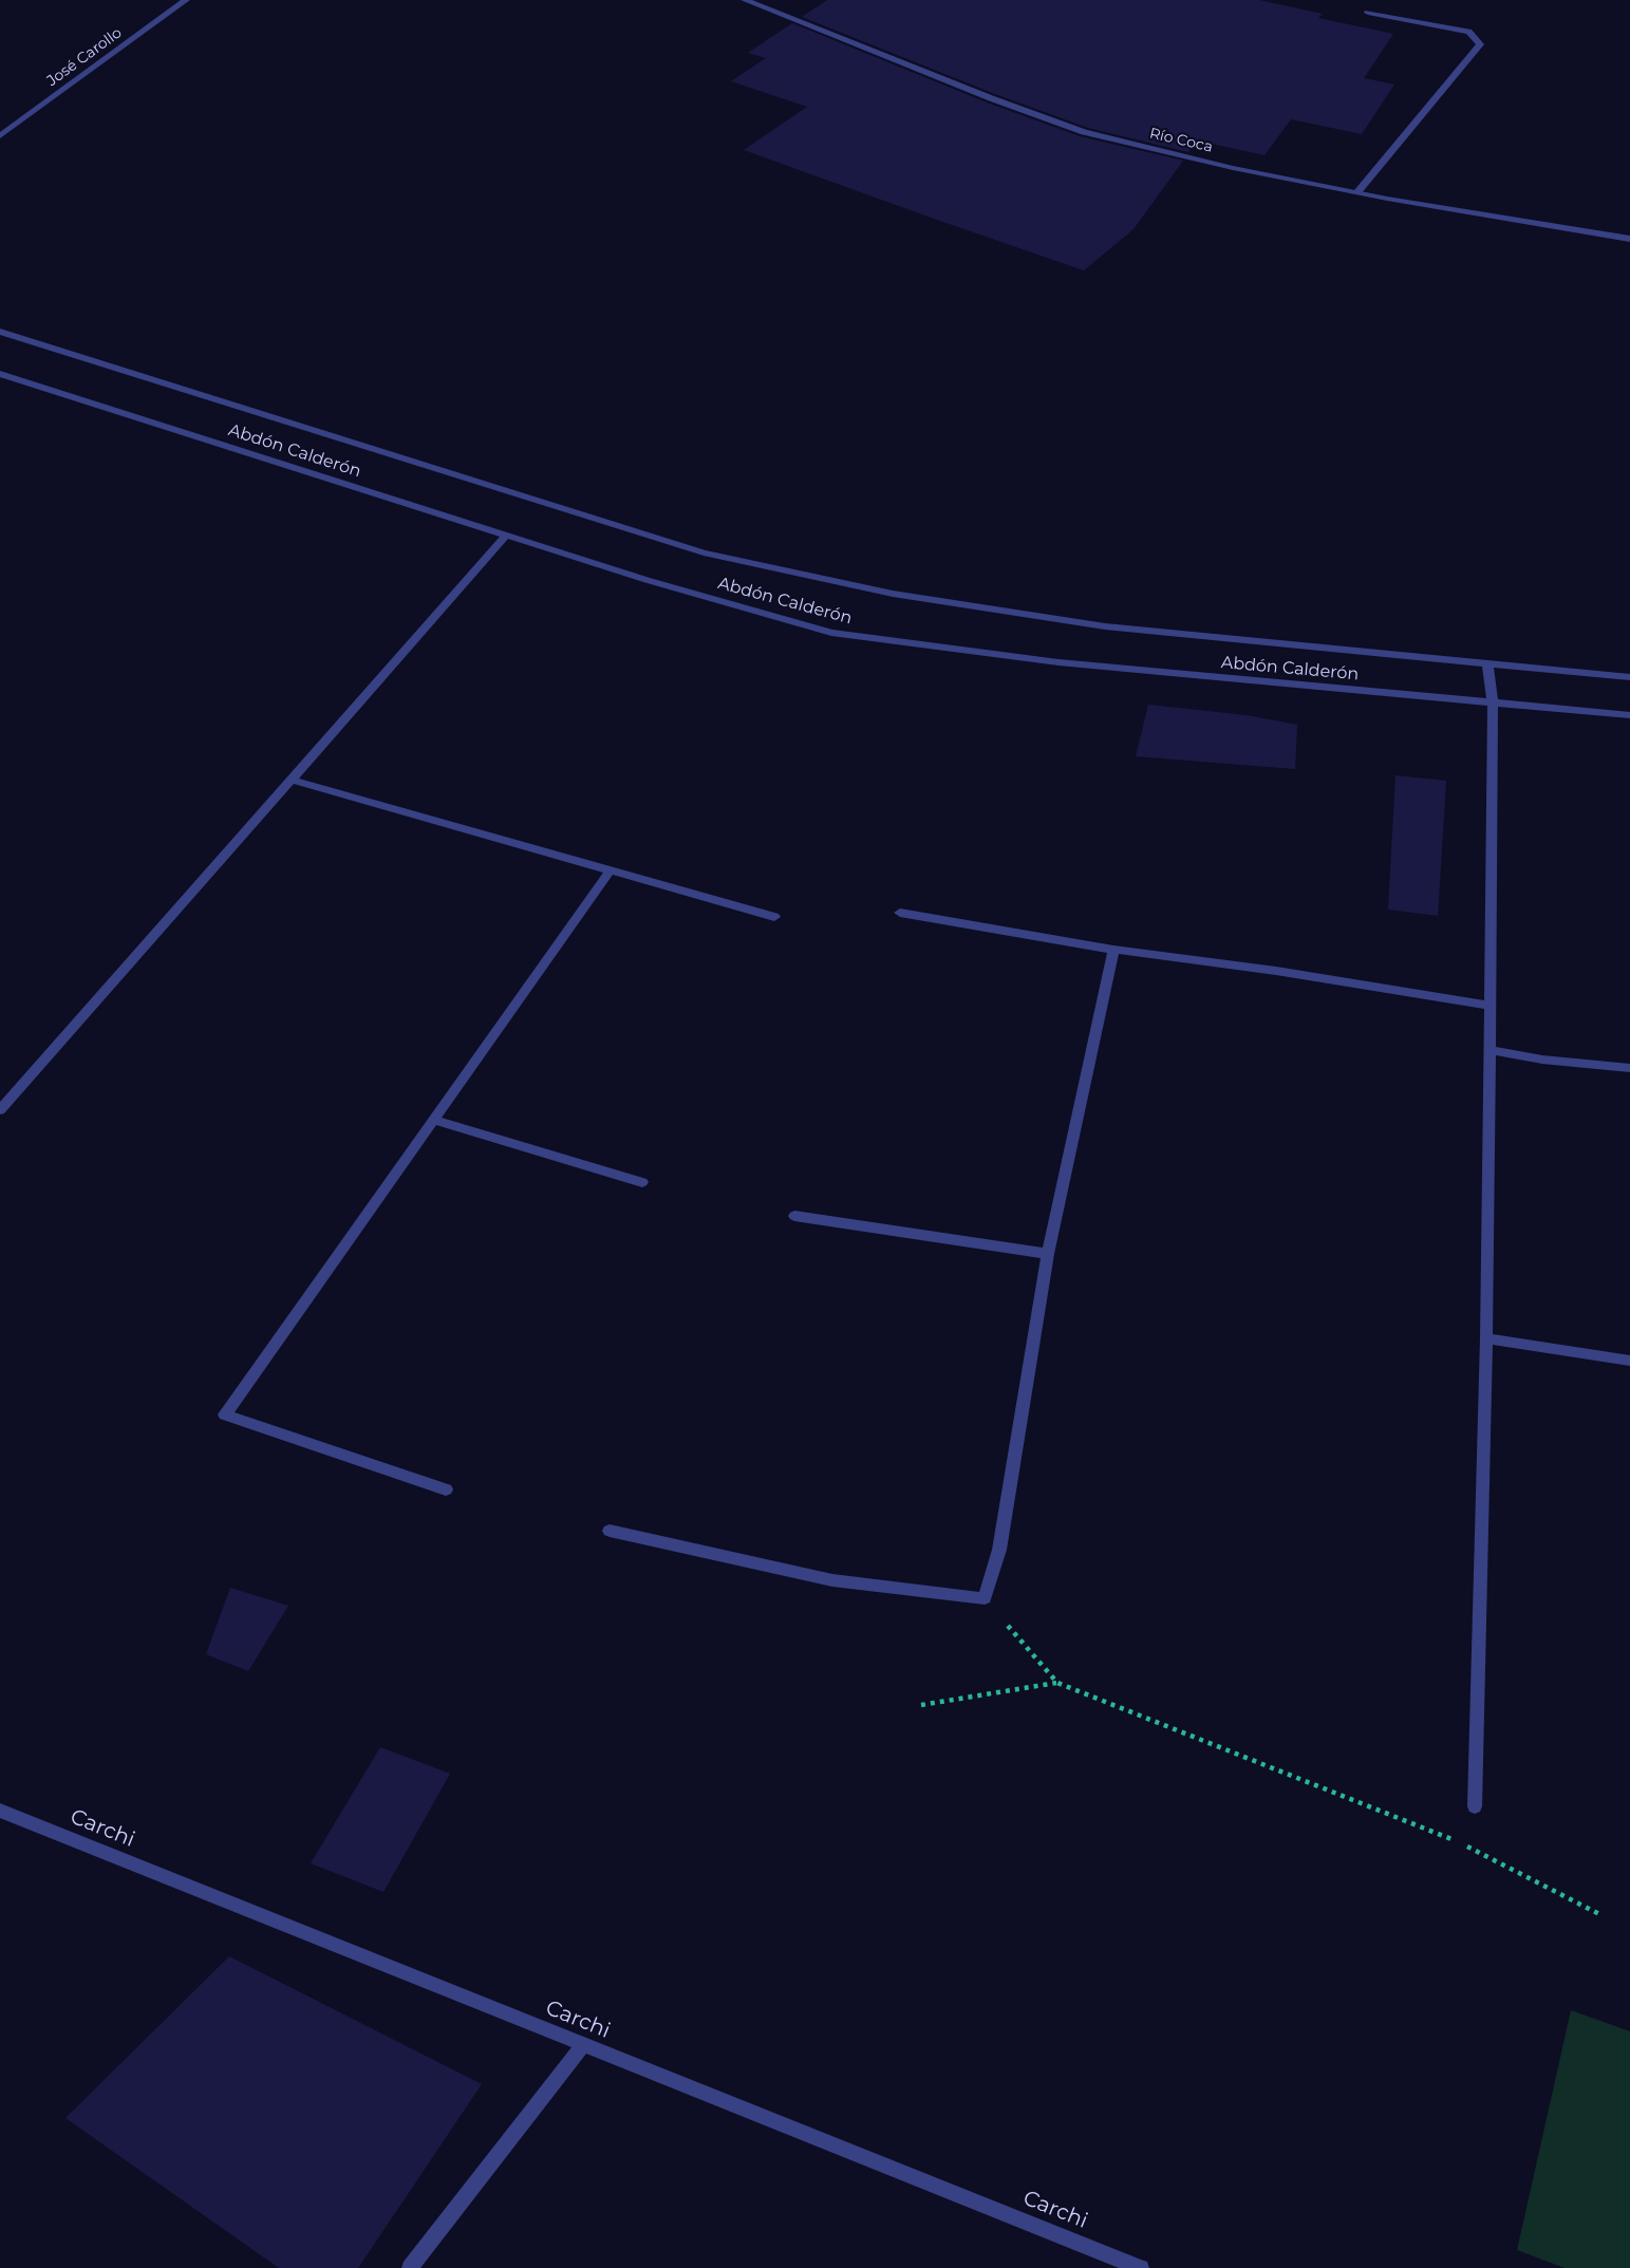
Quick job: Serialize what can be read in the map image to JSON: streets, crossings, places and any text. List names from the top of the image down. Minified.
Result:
{"streets":{"street":["José Carollo","Río Coca","Abdón Calderón","Carchi"]}}
